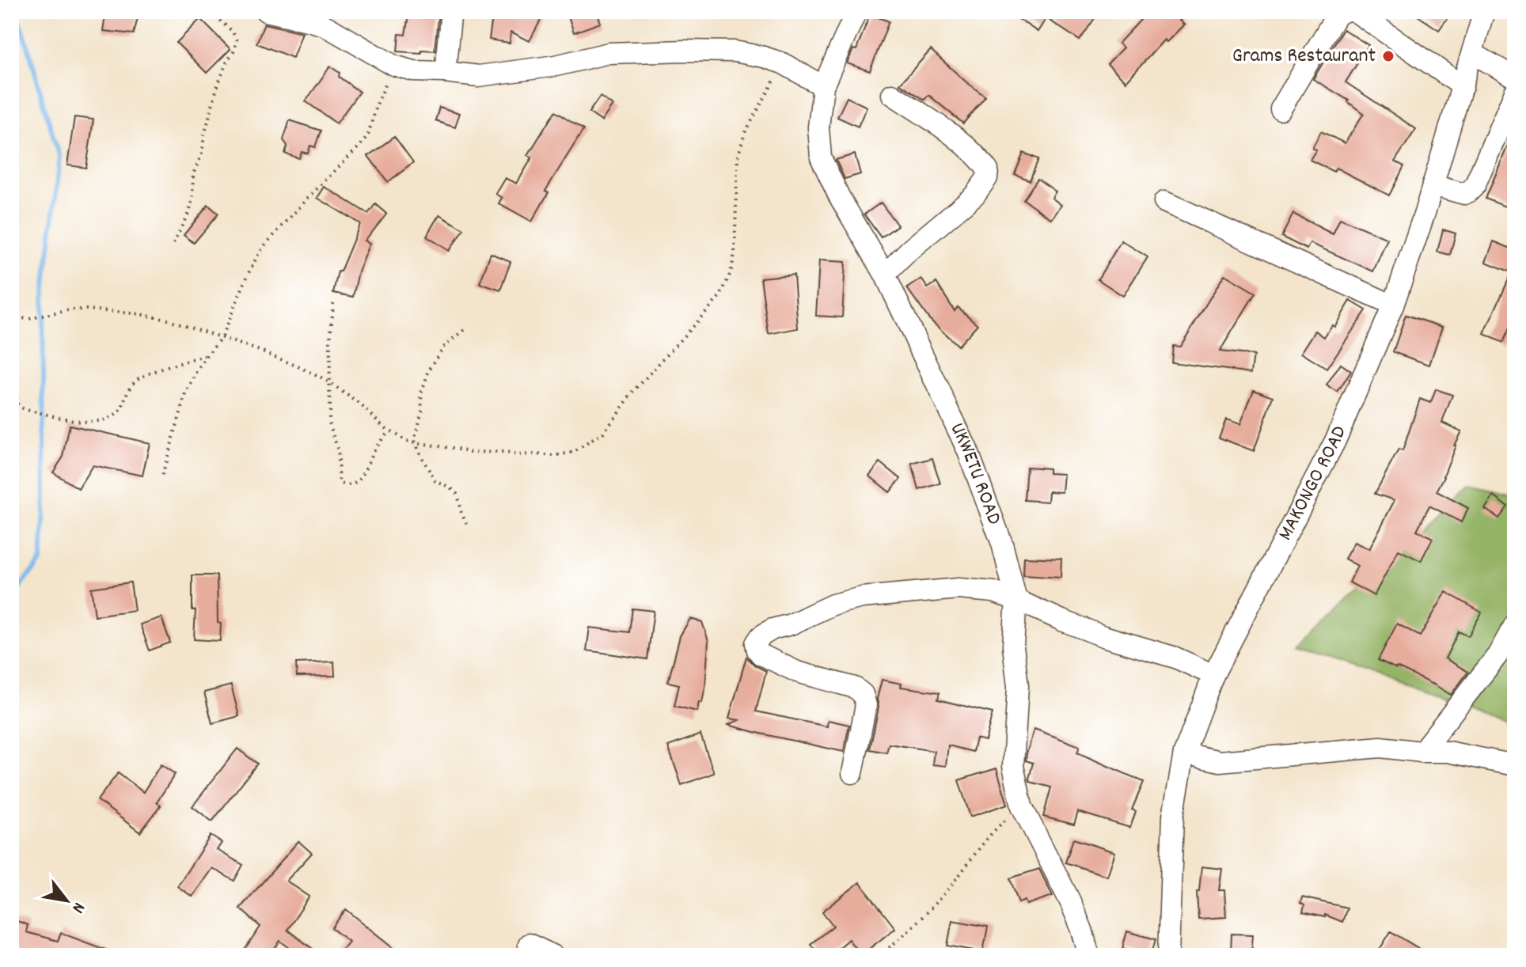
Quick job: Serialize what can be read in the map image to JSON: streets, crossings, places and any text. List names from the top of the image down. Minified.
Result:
{"streets":{"street":["UKWETU ROAD","MAKONGO ROAD"]},"places":["Grams Restaurant"],"north":"bottom right"}
